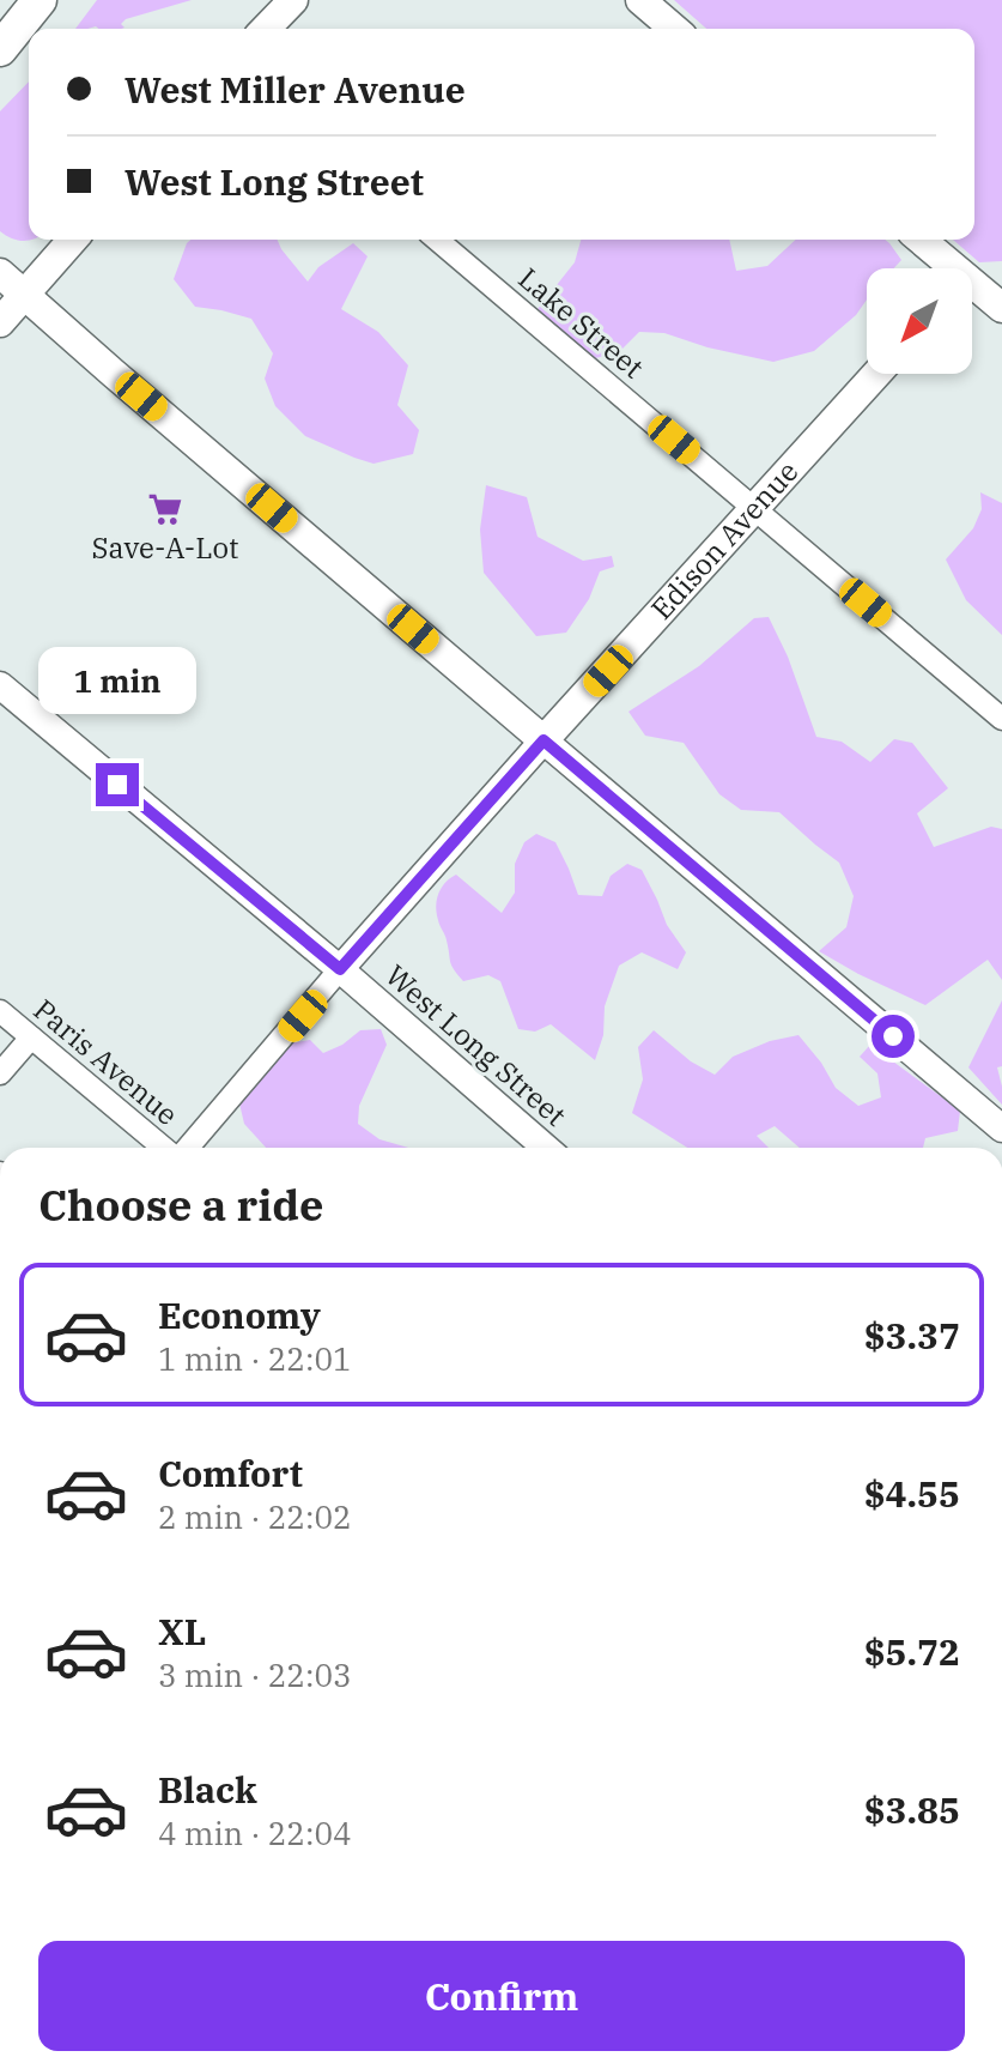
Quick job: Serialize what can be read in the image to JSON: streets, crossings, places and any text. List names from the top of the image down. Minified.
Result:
{"streets":{"main road":["Edison Avenue"],"street":["Lake Street","West Long Street","Paris Avenue"]},"crossings":[["Lake Street","Edison Avenue"],["Edison Avenue","West Long Street"]],"places":{"supermarket":["Save-A-Lot"]},"north":"bottom left","page":{"banner":["West Miller Avenue","West Long Street"],"bubble":"1 min","heading":"Choose a ride","list":[{"name":"Economy","note":"1 min · 22:01","value":"$3.37"},{"name":"Comfort","note":"2 min · 22:02","value":"$4.55"},{"name":"XL","note":"3 min · 22:03","value":"$5.72"},{"name":"Black","note":"4 min · 22:04","value":"$3.85"}],"buttons":"Confirm"}}
